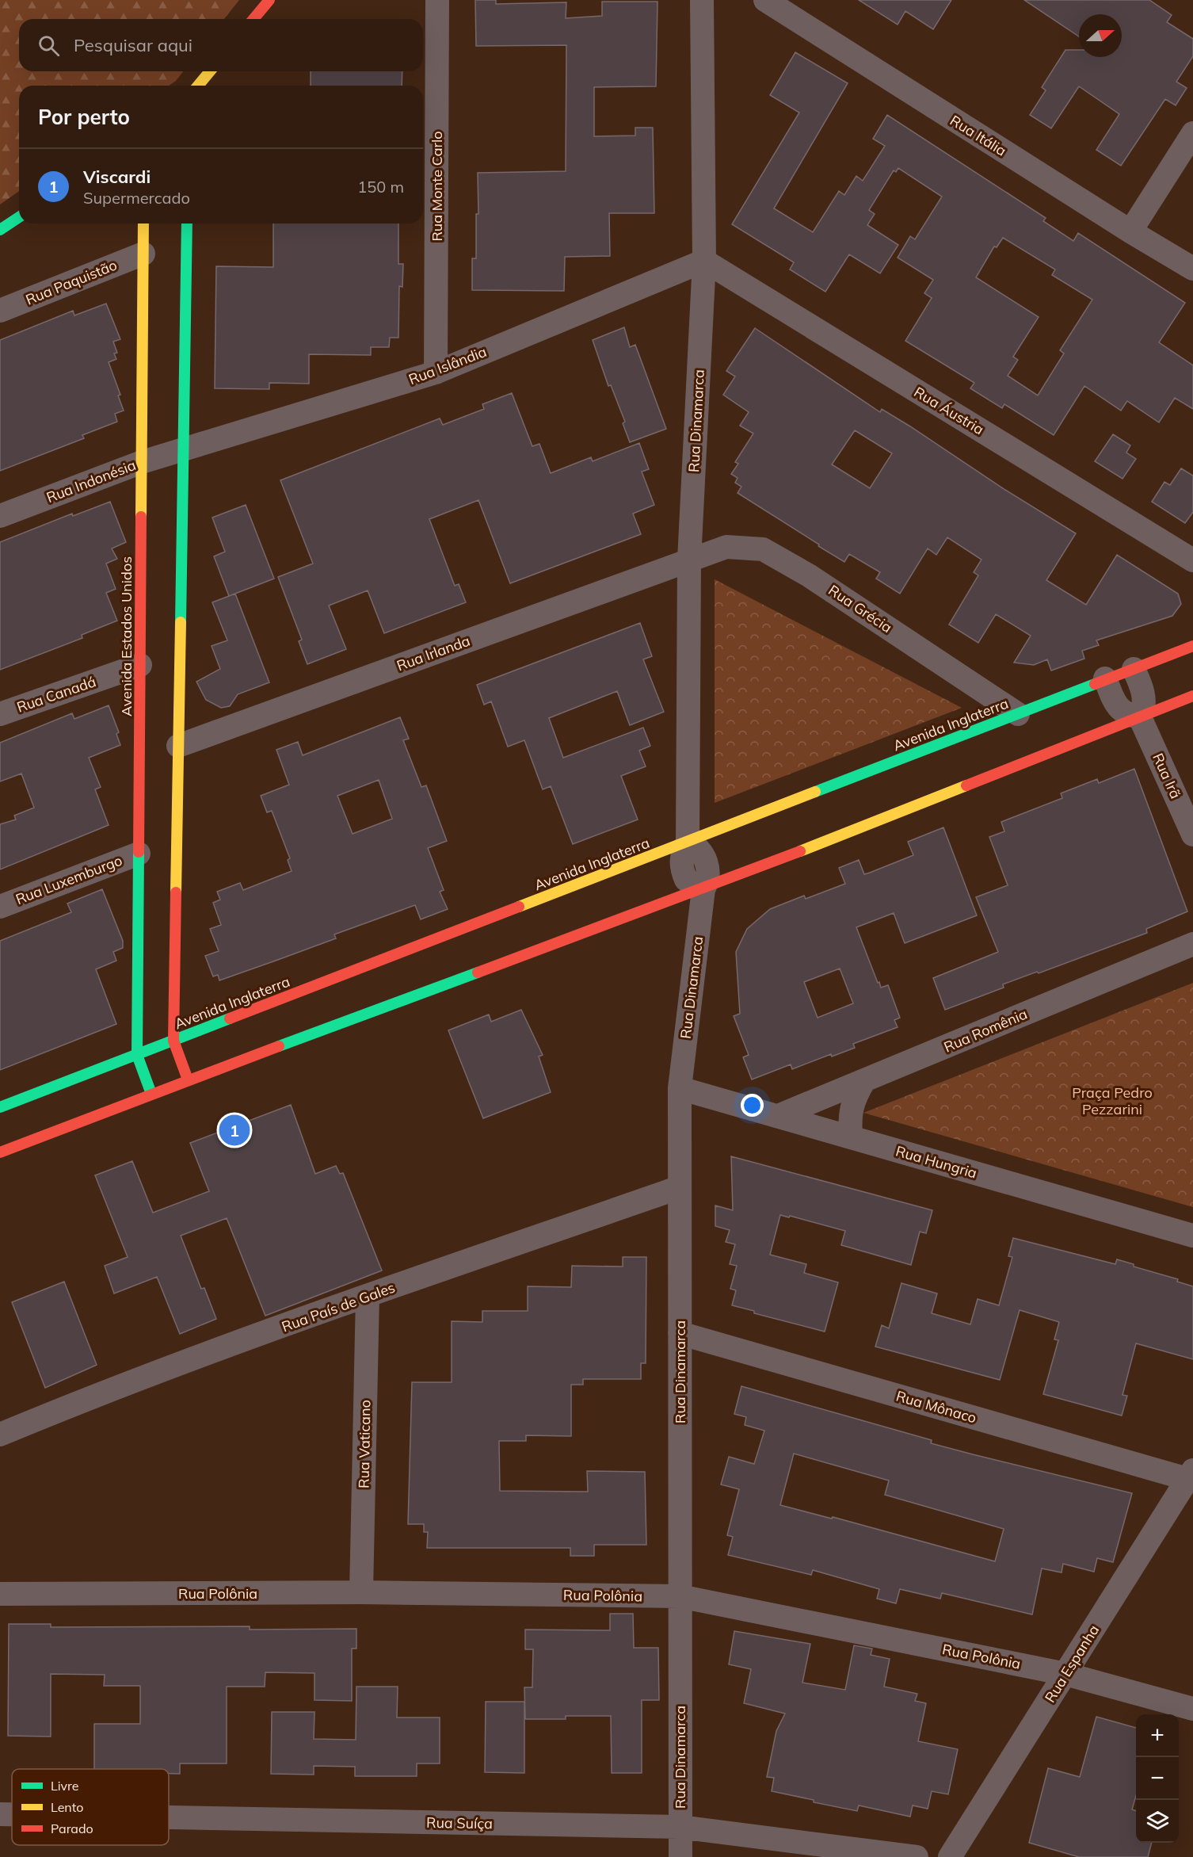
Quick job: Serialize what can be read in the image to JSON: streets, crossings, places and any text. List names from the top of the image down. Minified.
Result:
{"streets":{"main road":["Avenida Estados Unidos","Avenida Inglaterra"],"street":["Rua Itália","Rua Monte Carlo","Rua Paquistão","Rua Islândia","Rua Áustria","Rua Dinamarca","Rua Indonésia","Rua Grécia","Rua Irlanda","Rua Canadá","Rua Irã","Rua Luxemburgo","Rua Romênia","Rua Hungria","Rua País de Gales","Rua Mônaco","Rua Vaticano","Rua Polônia","Rua Espanha","Rua Suíça"]},"crossings":[["Rua Monte Carlo","Rua Islândia"],["Rua Paquistão","Avenida Estados Unidos"],["Rua Islândia","Rua Áustria"],["Rua Islândia","Rua Dinamarca"],["Rua Islândia","Rua Indonésia"],["Rua Áustria","Rua Dinamarca"],["Rua Dinamarca","Rua Grécia"],["Rua Dinamarca","Rua Irlanda"],["Rua Dinamarca","Avenida Inglaterra"],["Rua Dinamarca","Rua Hungria"],["Rua Dinamarca","Rua País de Gales"],["Rua Dinamarca","Rua Mônaco"],["Rua Dinamarca","Rua Polônia"],["Rua Dinamarca","Rua Suíça"],["Rua Indonésia","Avenida Estados Unidos"],["Rua Grécia","Rua Irlanda"],["Rua Grécia","Avenida Inglaterra"],["Avenida Estados Unidos","Rua Canadá"],["Avenida Estados Unidos","Avenida Inglaterra"],["Avenida Estados Unidos","Rua Luxemburgo"],["Rua Romênia","Rua Hungria"],["Rua País de Gales","Rua Vaticano"],["Rua Mônaco","Rua Espanha"],["Rua Vaticano","Rua Polônia"],["Rua Polônia","Rua Espanha"]],"parks":["Praça Pedro Pezzarini"],"legend":["Livre","Lento","Parado"],"north":"right","page":{"search":"Pesquisar aqui","heading":"Por perto","list":[{"mark":"1","name":"Viscardi","note":"Supermercado","value":"150 m"}],"pins":"1","map_buttons":["+","−"]}}
